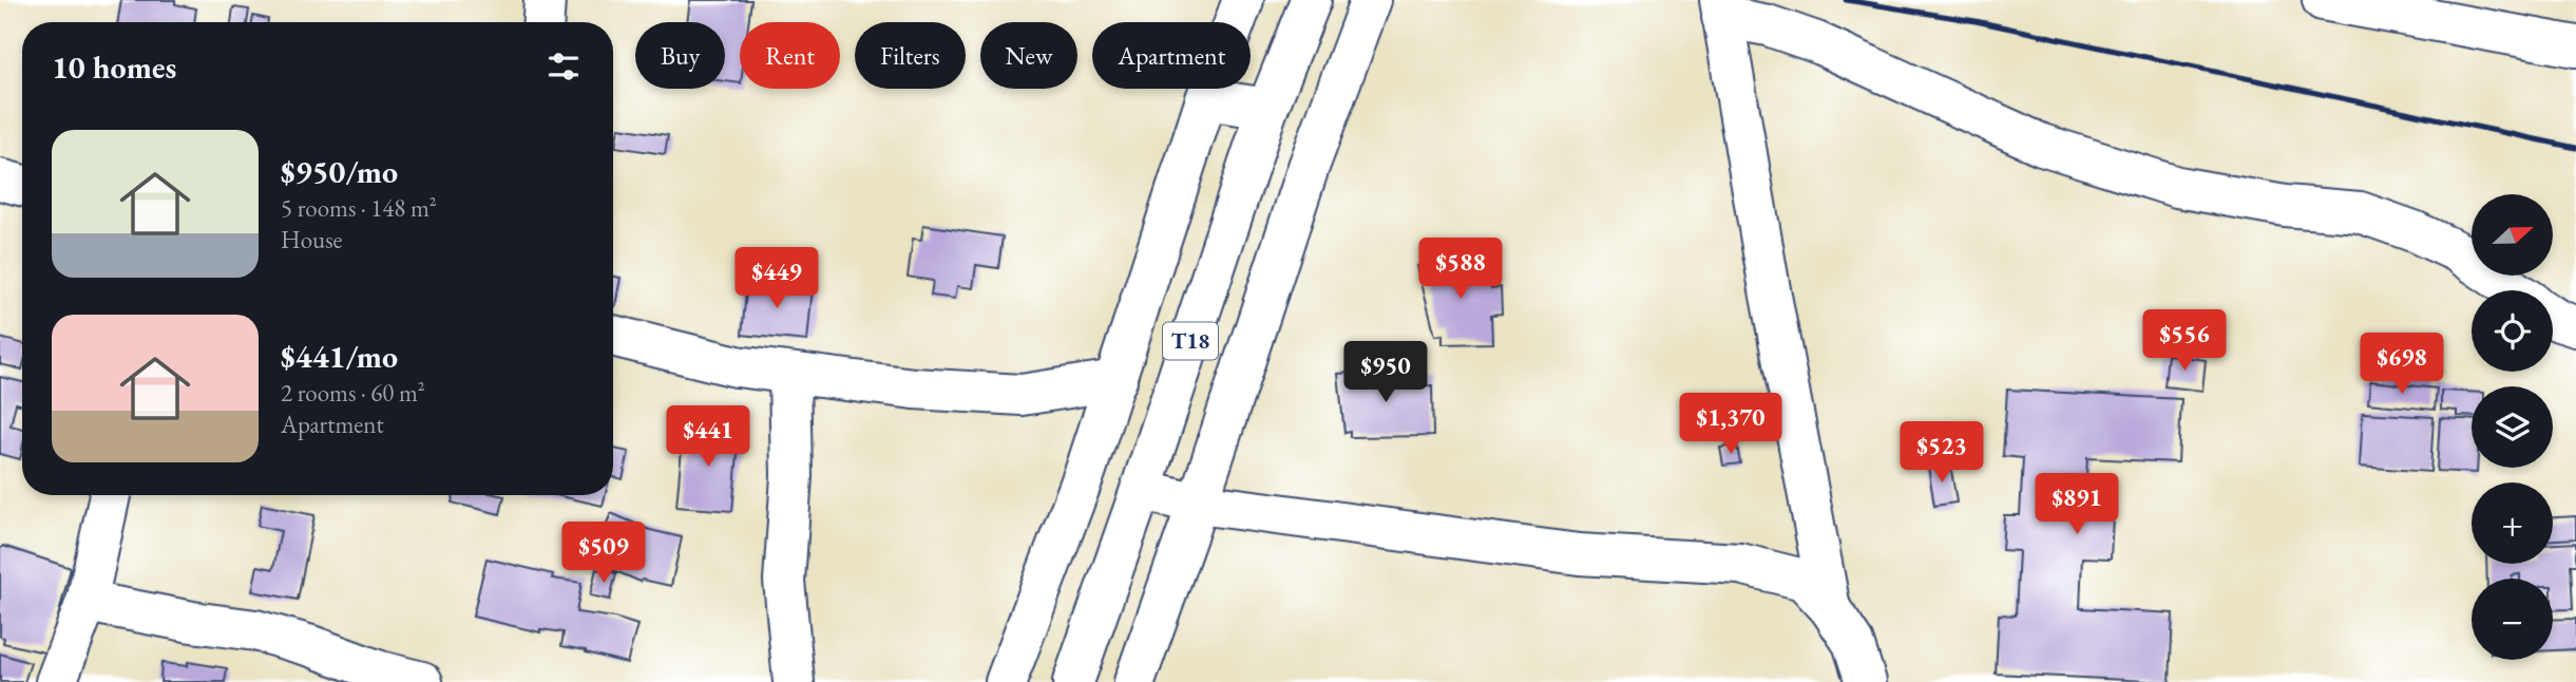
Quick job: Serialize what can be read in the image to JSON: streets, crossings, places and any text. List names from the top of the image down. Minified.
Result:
{"streets":{"street":["T18"]},"north":"right","page":{"chip":["Buy","Rent","Filters","New","Apartment"],"heading":"10 homes","list":[{"name":"$950/mo","note":"5 rooms · 148 m² · House"},{"name":"$441/mo","note":"2 rooms · 60 m² · Apartment"}],"map_buttons":["+","−"],"price":["$588","$449","$556","$698","$950","$1,370","$441","$523","$891","$509"]}}
